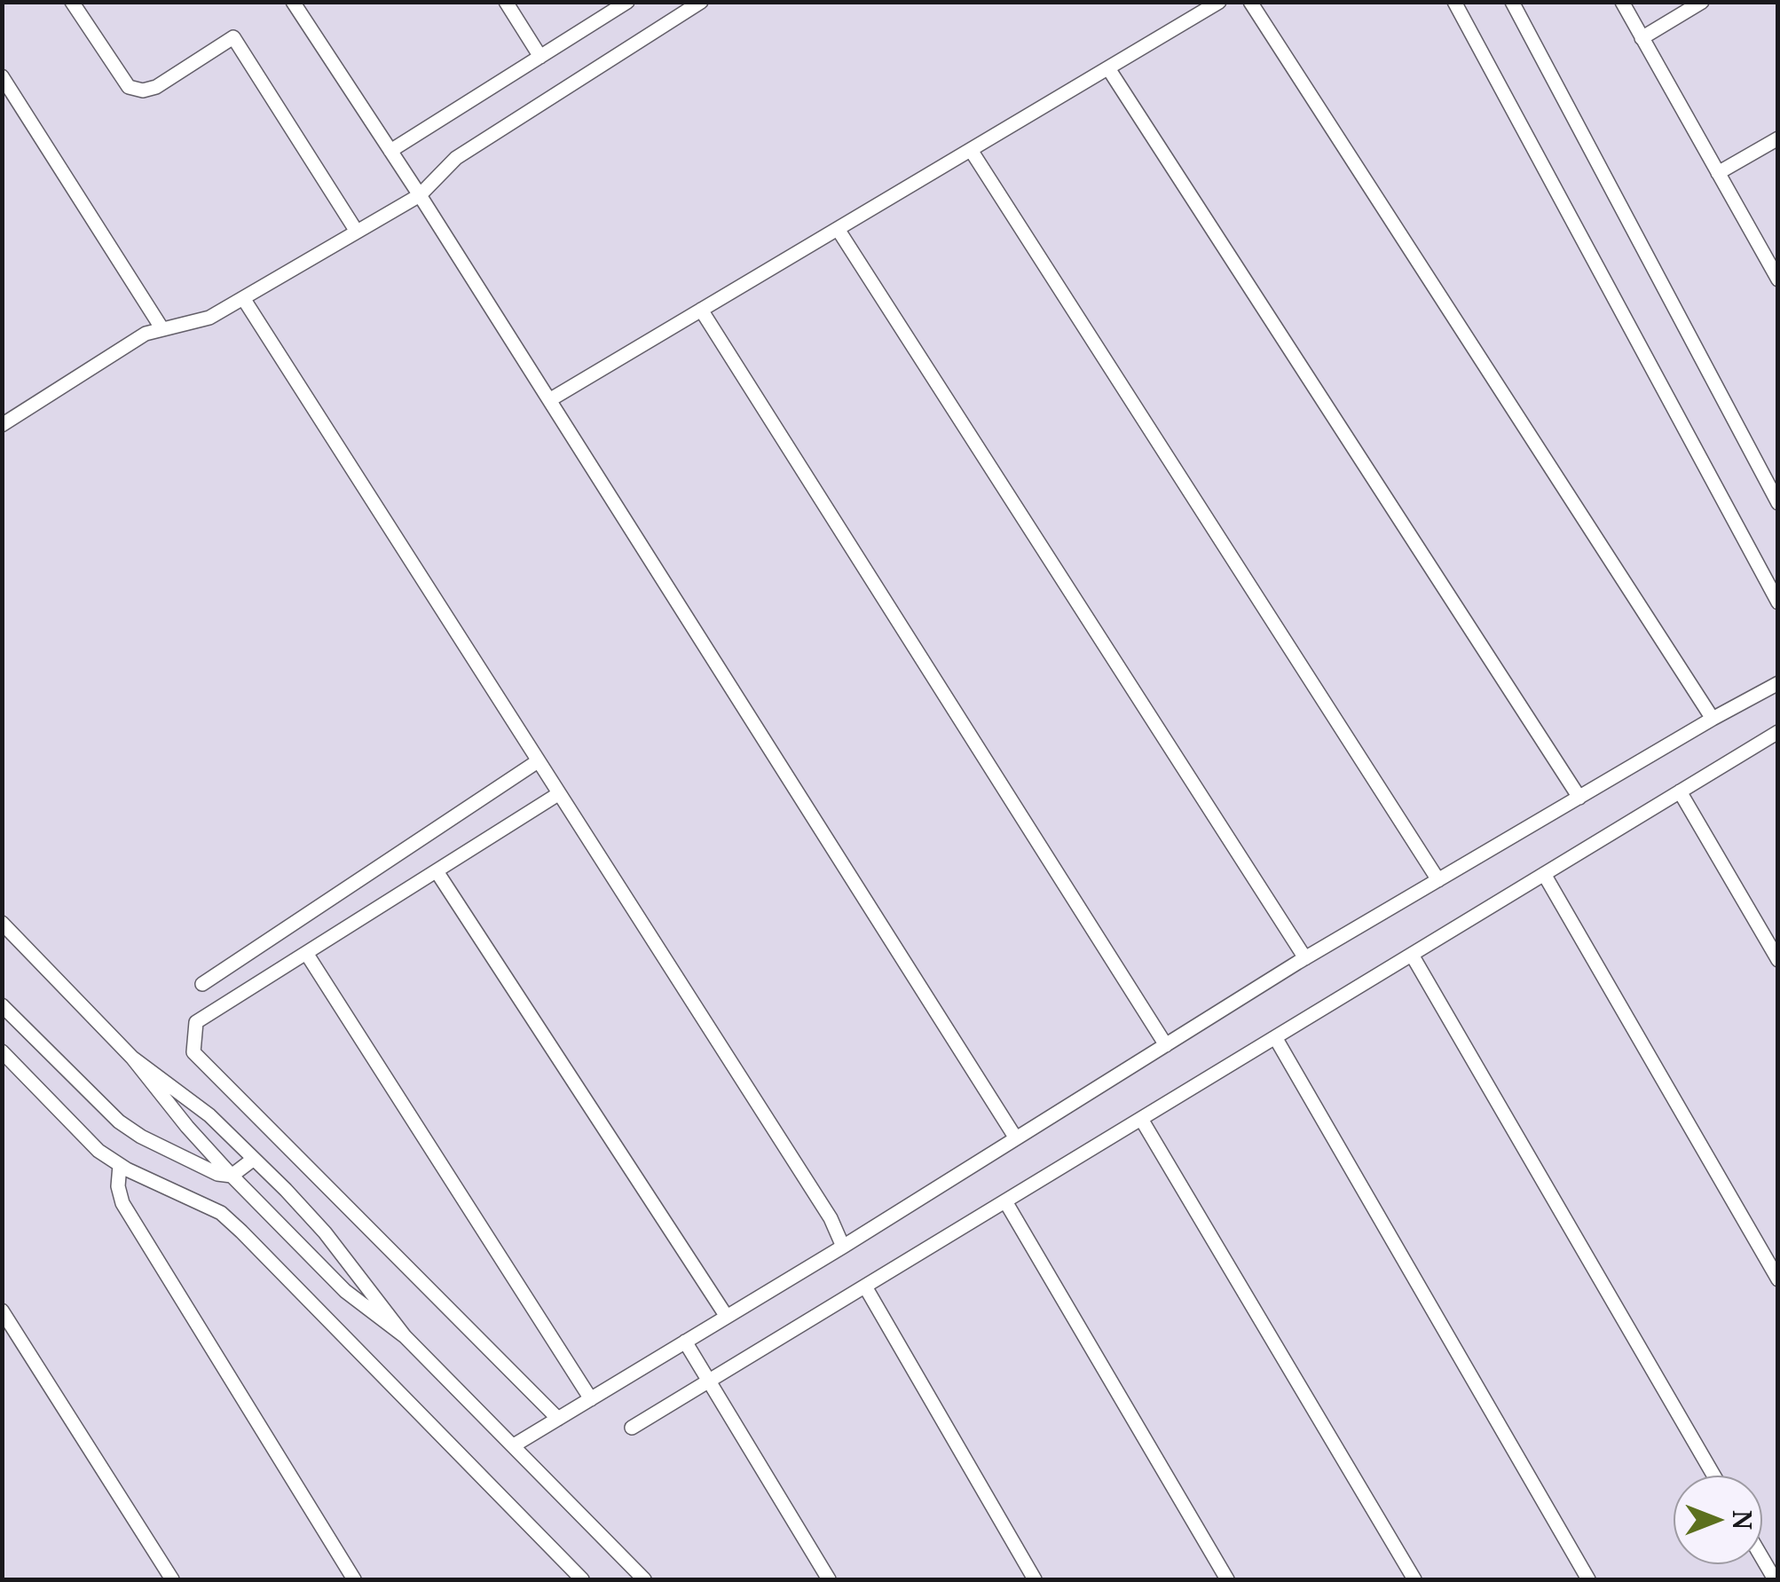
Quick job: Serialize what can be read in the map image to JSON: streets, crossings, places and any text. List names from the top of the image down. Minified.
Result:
{"north":"right"}
